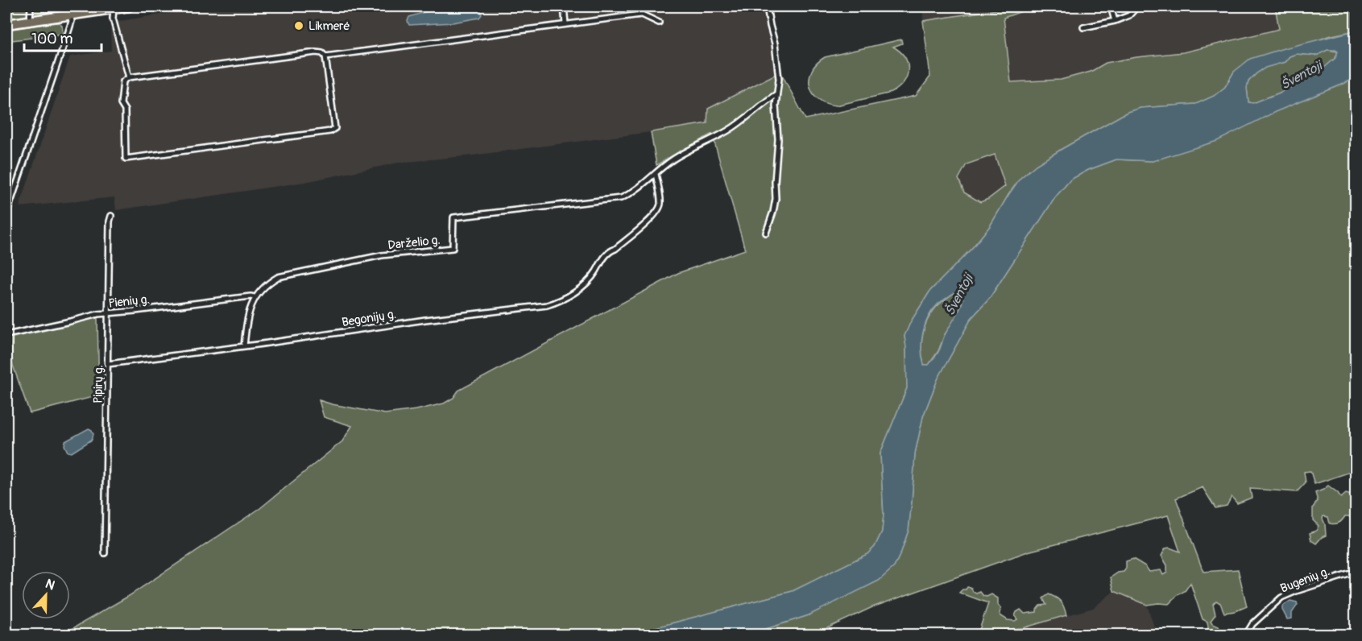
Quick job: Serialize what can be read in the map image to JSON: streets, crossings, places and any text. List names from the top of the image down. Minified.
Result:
{"streets":{"street":["Darželio g.","Pienių g.","Begonijų g.","Pipirų g.","Bugenių g."]},"crossings":[["Darželio g.","Pienių g."],["Darželio g.","Begonijų g."],["Pienių g.","Pipirų g."],["Begonijų g.","Pipirų g."]],"water":["Šventoji"],"places":["Likmerė"],"scale_bar":"100 m","north":"top"}
